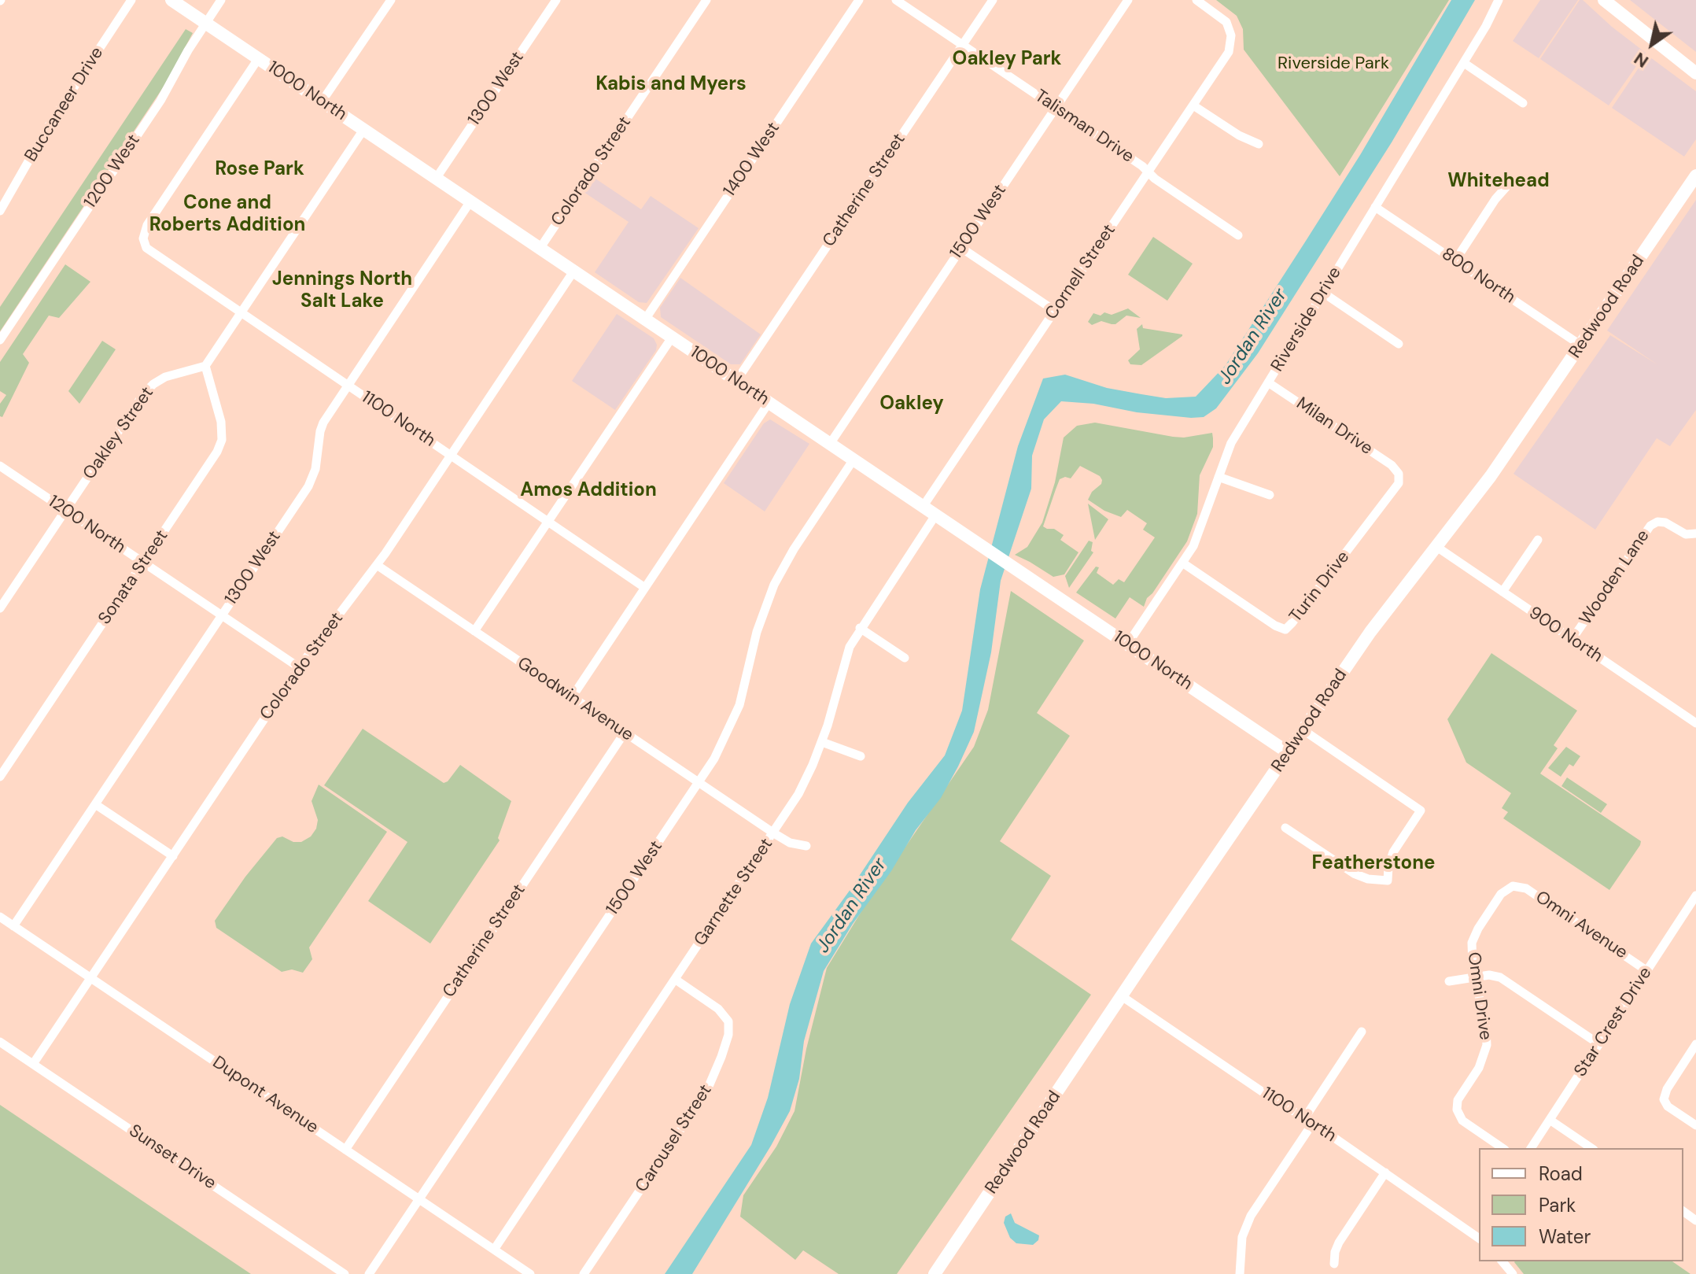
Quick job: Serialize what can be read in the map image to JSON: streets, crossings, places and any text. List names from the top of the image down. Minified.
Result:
{"streets":{"main road":["1000 North","Redwood Road"],"street":["1300 West","Buccaneer Drive","Talisman Drive","1400 West","1200 West","Colorado Street","Catherine Street","1500 West","Cornell Street","800 North","Riverside Drive","1100 North","Milan Drive","Oakley Street","1200 North","Sonata Street","Wooden Lane","Turin Drive","900 North","Goodwin Avenue","Garnette Street","Omni Avenue","Omni Drive","Star Crest Drive","Dupont Avenue","Carousel Street","Sunset Drive"]},"crossings":[["1300 West","1000 North"],["1300 West","1100 North"],["1300 West","1200 North"],["1300 West","Dupont Avenue"],["1000 North","1400 West"],["1000 North","1200 West"],["1000 North","Colorado Street"],["1000 North","Catherine Street"],["1000 North","1500 West"],["1000 North","Cornell Street"],["1000 North","Redwood Road"],["1000 North","Riverside Drive"],["1000 North","1100 North"],["1000 North","Garnette Street"],["Talisman Drive","Catherine Street"],["Talisman Drive","1500 West"],["Talisman Drive","Cornell Street"],["Colorado Street","1100 North"],["Colorado Street","1200 North"],["Colorado Street","Goodwin Avenue"],["Colorado Street","Dupont Avenue"],["Colorado Street","Sunset Drive"],["Catherine Street","Goodwin Avenue"],["Catherine Street","Dupont Avenue"],["1500 West","Goodwin Avenue"],["1500 West","Dupont Avenue"],["800 North","Redwood Road"],["800 North","Riverside Drive"],["Redwood Road","1100 North"],["Redwood Road","900 North"],["Riverside Drive","Milan Drive"],["Riverside Drive","Turin Drive"],["Milan Drive","Turin Drive"],["Oakley Street","1200 North"],["Oakley Street","Sonata Street"],["1200 North","Sonata Street"],["Wooden Lane","900 North"],["Goodwin Avenue","Garnette Street"],["Garnette Street","Dupont Avenue"],["Garnette Street","Carousel Street"],["Omni Avenue","Omni Drive"],["Omni Avenue","Star Crest Drive"]],"districts":["Oakley Park","Kabis and Myers","Rose Park","Whitehead","Cone and Roberts Addition","Jennings North Salt Lake","Oakley","Amos Addition","Featherstone"],"water":["Jordan River"],"parks":["Riverside Park"],"legend":["Road","Park","Water"],"north":"bottom left"}
